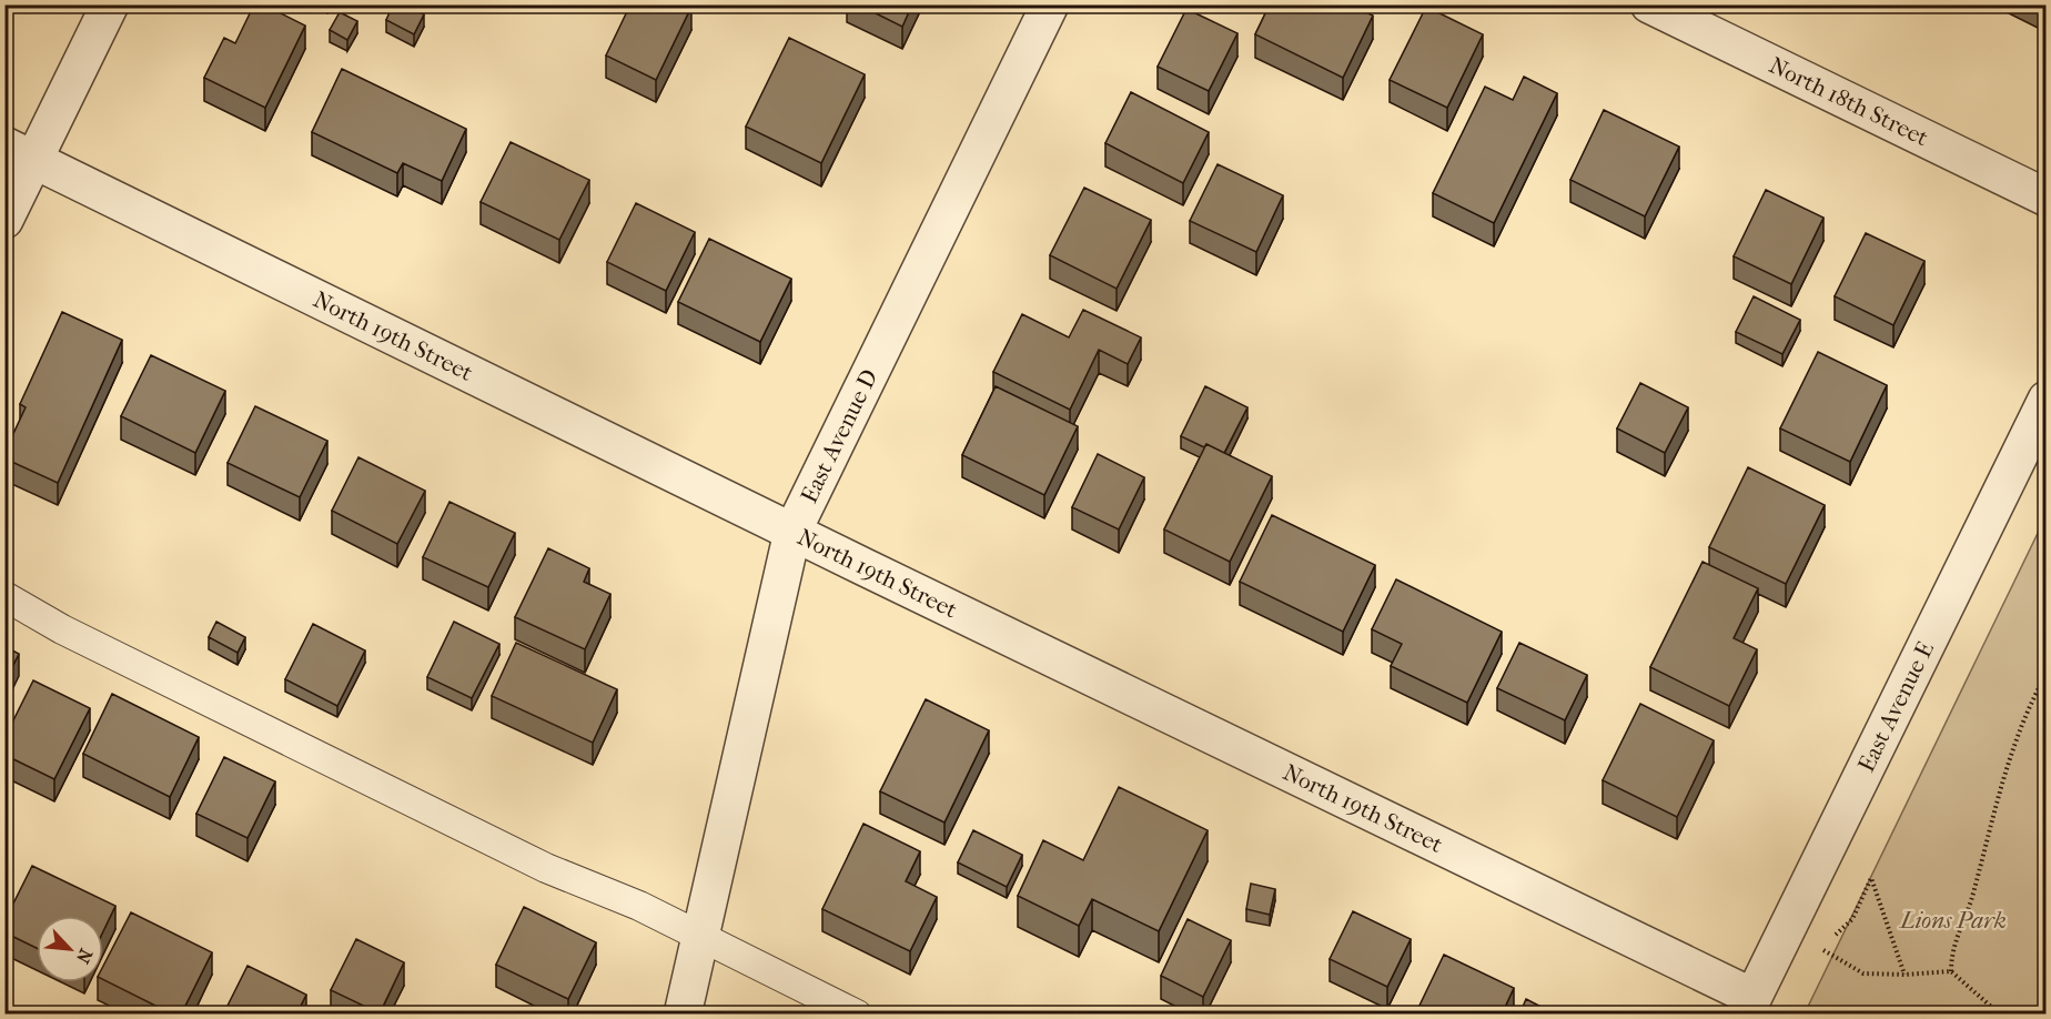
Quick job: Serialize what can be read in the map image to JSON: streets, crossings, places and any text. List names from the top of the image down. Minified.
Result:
{"streets":{"street":["North 18th Street","North 19th Street","East Avenue D","East Avenue E"]},"crossings":[["North 19th Street","East Avenue D"],["North 19th Street","East Avenue E"]],"parks":["Lions Park"],"north":"bottom right"}
